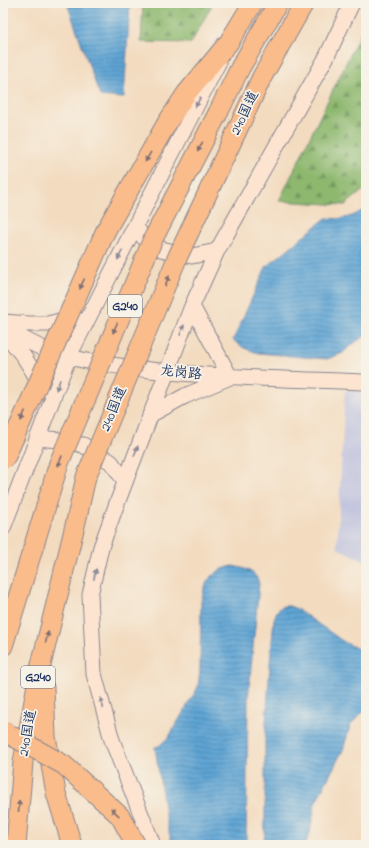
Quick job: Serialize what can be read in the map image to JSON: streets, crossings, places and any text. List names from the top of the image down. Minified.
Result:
{"streets":{"highway":["240国道","G240"],"main road":["龙岗路"]}}
